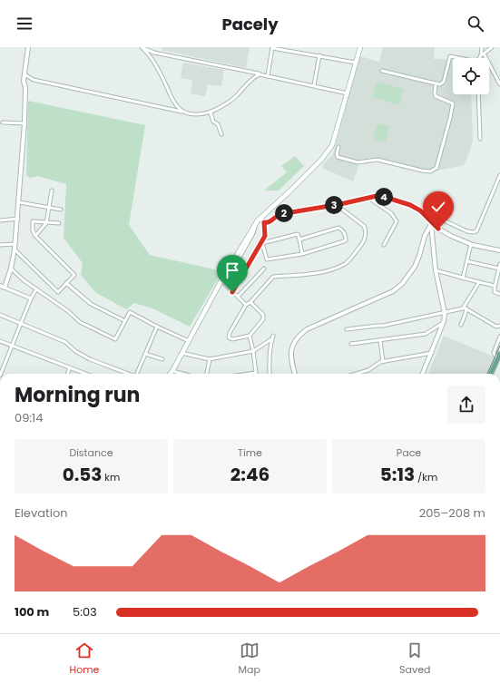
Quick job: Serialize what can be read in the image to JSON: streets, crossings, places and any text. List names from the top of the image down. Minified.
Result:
{"page":{"header":"Pacely","pins":["4","3","2"],"heading":["Morning run","09:14"],"stats":[["Distance","0.53 km"],["Time","2:46"],["Pace","5:13 /km"]],"chart":["Elevation","205–208 m"],"list":[{"name":"100 m","note":"5:03"}],"tabs":["Home","Map","Saved"]}}
